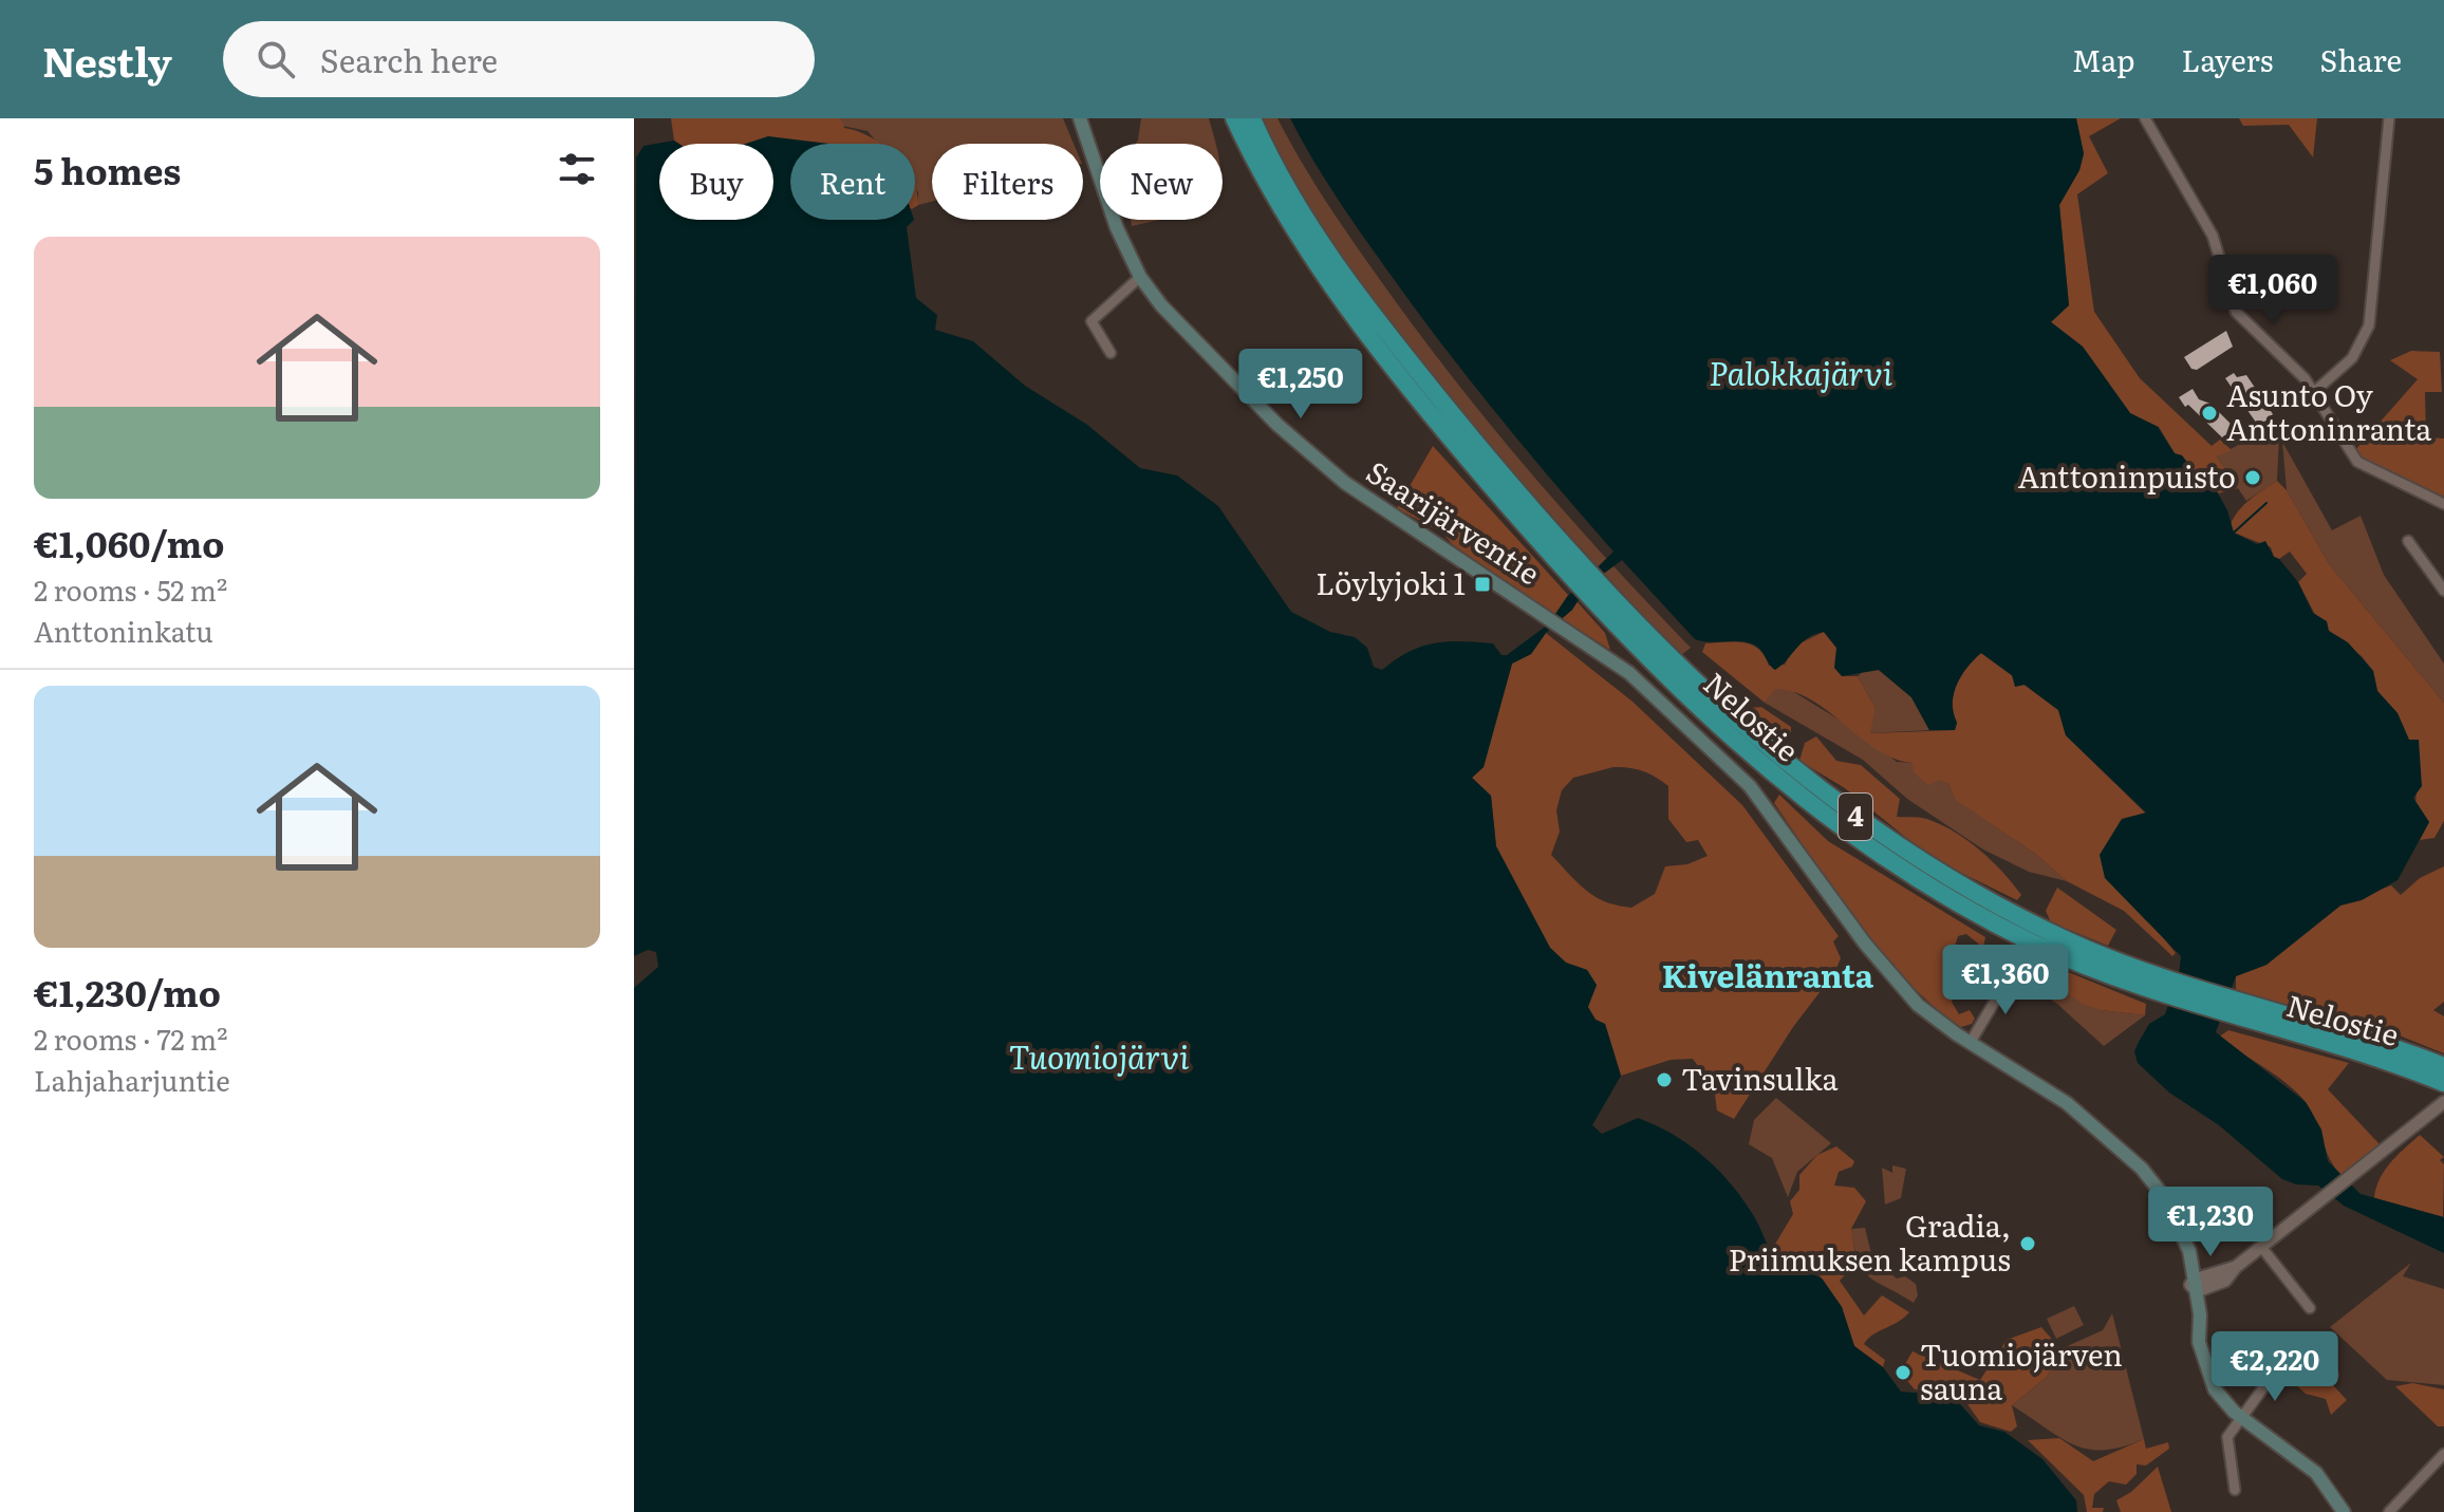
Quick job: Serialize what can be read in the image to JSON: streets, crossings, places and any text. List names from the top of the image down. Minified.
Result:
{"streets":{"highway":["Nelostie","4"],"main road":["Saarijärventie"]},"districts":["Kivelänranta"],"water":["Palokkajärvi","Tuomiojärvi"],"places":{"other":["Asunto Oy Anttoninranta","Anttoninpuisto","Tavinsulka","Gradia, Priimuksen kampus","Tuomiojärven sauna"],"transit":["Löylyjoki 1"]},"page":{"header":"Nestly","search":"Search here","nav":["Map","Layers","Share"],"heading":"5 homes","chip":["Buy","Rent","Filters","New"],"list":[{"name":"€1,060/mo","note":"2 rooms · 52 m² · Anttoninkatu"},{"name":"€1,230/mo","note":"2 rooms · 72 m² · Lahjaharjuntie"}],"price":["€1,060","€1,250","€1,360","€1,230","€2,220"]}}
